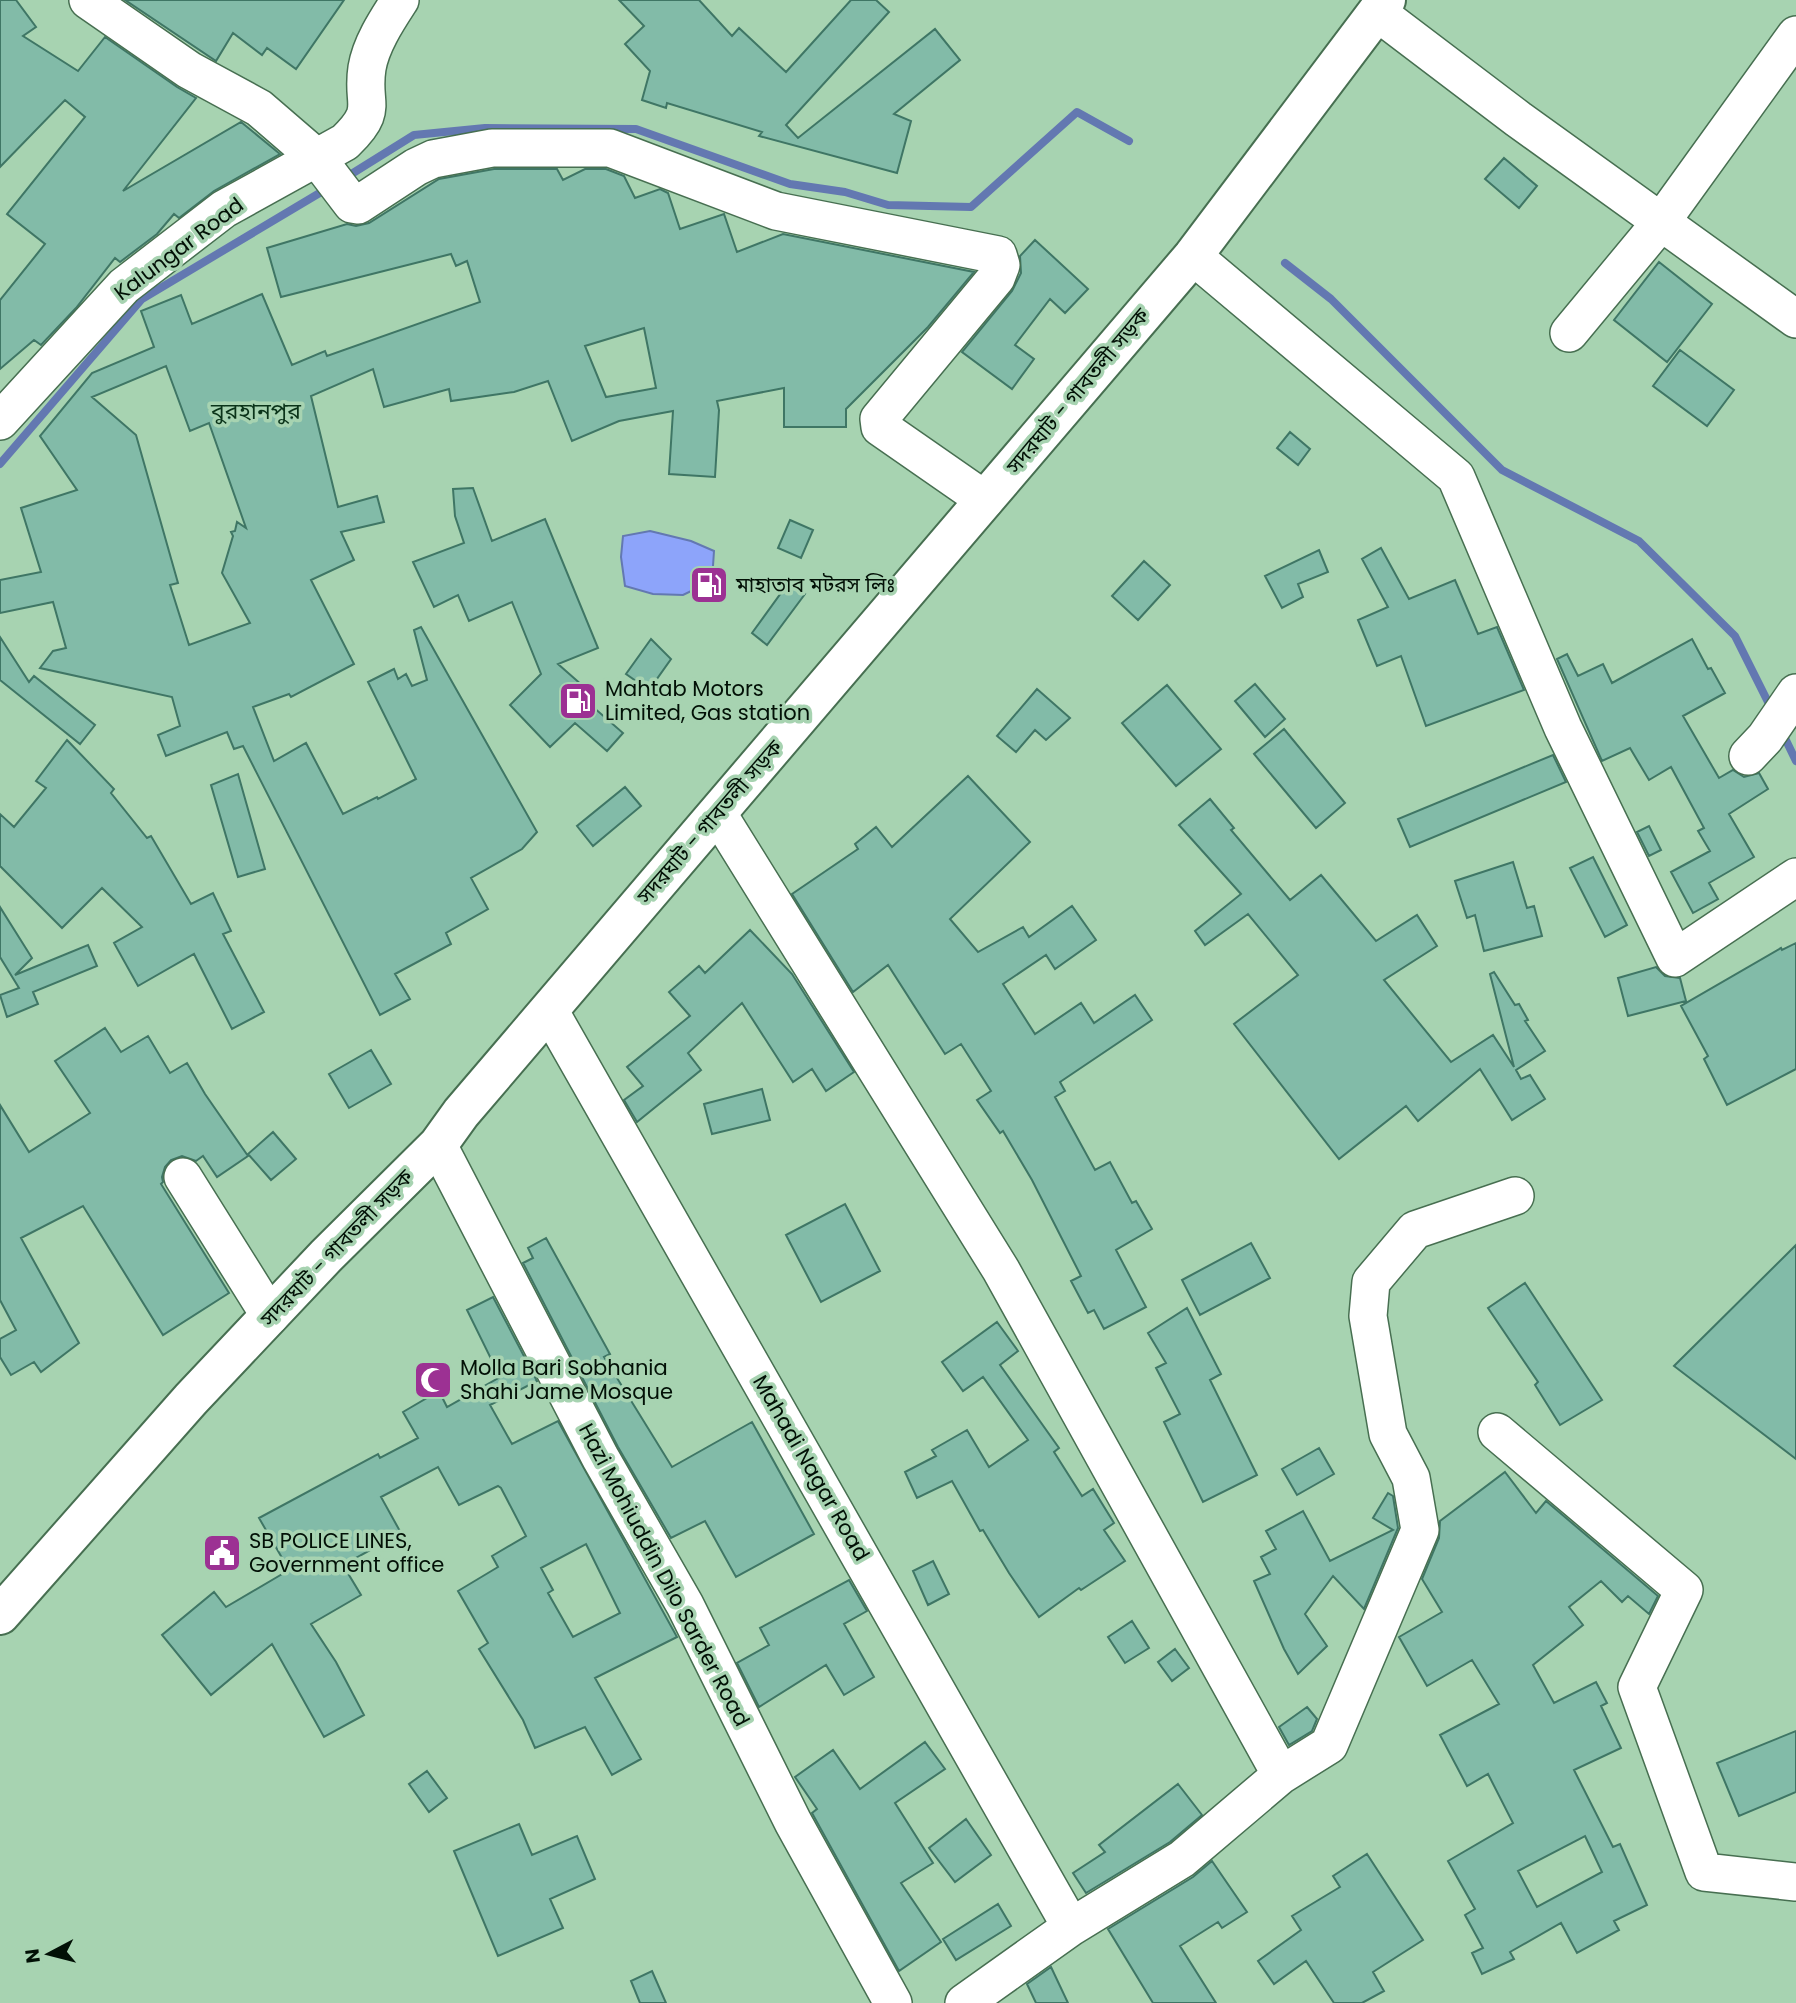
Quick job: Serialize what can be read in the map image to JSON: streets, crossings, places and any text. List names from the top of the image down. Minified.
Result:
{"streets":{"highway":["সদরঘাট - গাবতলী সড়ক"],"street":["Kalungar Road","Mahadi Nagar Road","Hazi Mohiuddin Dilo Sarder Road"]},"crossings":[["সদরঘাট - গাবতলী সড়ক","Mahadi Nagar Road"],["সদরঘাট - গাবতলী সড়ক","Hazi Mohiuddin Dilo Sarder Road"]],"districts":["বুরহানপুর"],"places":{"fuel station":["মাহাতাব মটরস লিঃ","Mahtab Motors Limited, Gas station"],"mosque":["Molla Bari Sobhania Shahi Jame Mosque"],"public building":["SB POLICE LINES, Government office"]},"north":"left"}
